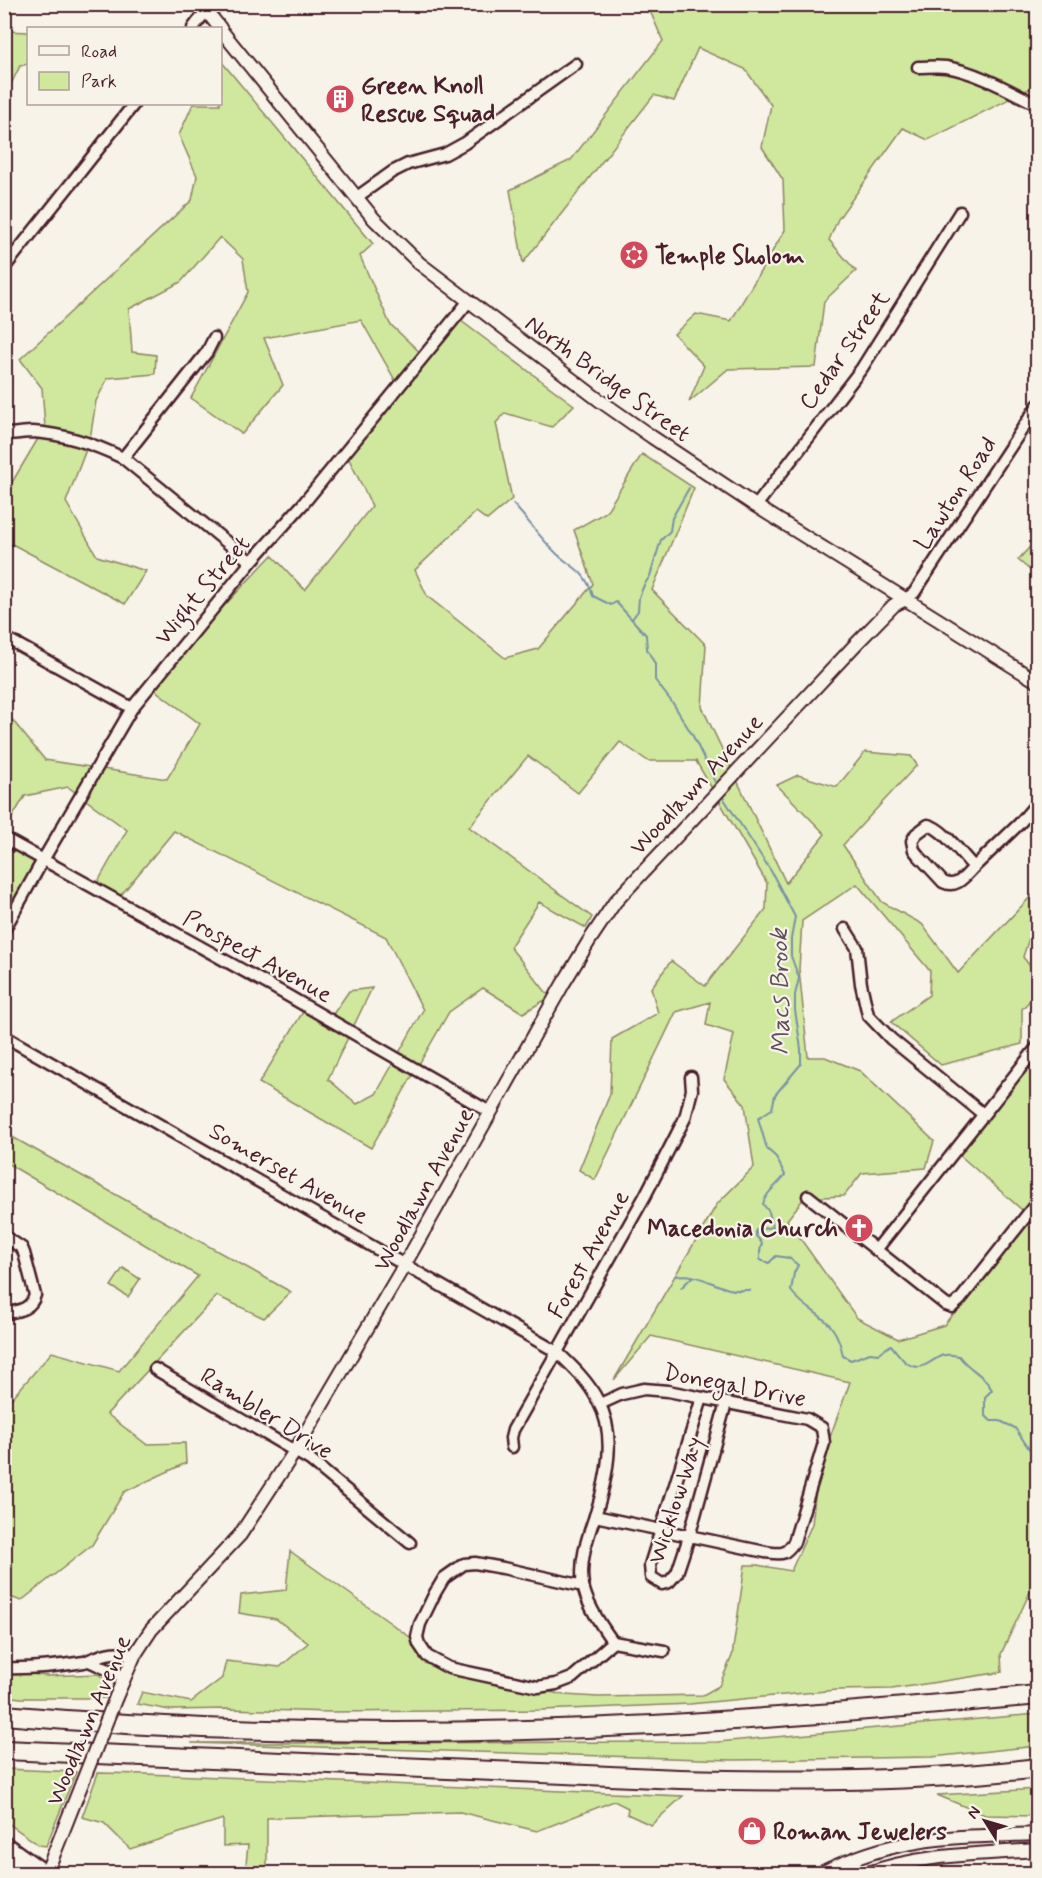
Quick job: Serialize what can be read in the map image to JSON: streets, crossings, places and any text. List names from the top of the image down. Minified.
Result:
{"streets":{"street":["Cedar Street","North Bridge Street","Lawton Road","Wight Street","Woodlawn Avenue","Prospect Avenue","Somerset Avenue","Forest Avenue","Donegal Drive","Rambler Drive","Wicklow Way"]},"crossings":[["Cedar Street","North Bridge Street"],["North Bridge Street","Lawton Road"],["North Bridge Street","Wight Street"],["North Bridge Street","Woodlawn Avenue"],["Lawton Road","Woodlawn Avenue"],["Wight Street","Prospect Avenue"],["Woodlawn Avenue","Prospect Avenue"],["Woodlawn Avenue","Somerset Avenue"],["Woodlawn Avenue","Rambler Drive"],["Somerset Avenue","Forest Avenue"],["Somerset Avenue","Donegal Drive"],["Donegal Drive","Wicklow Way"]],"water":["Macs Brook"],"places":{"building":["Green Knoll Rescue Squad"],"synagogue":["Temple Sholom"],"church":["Macedonia Church"],"shop":["Roman Jewelers"]},"legend":["Road","Park"],"north":"top left"}
